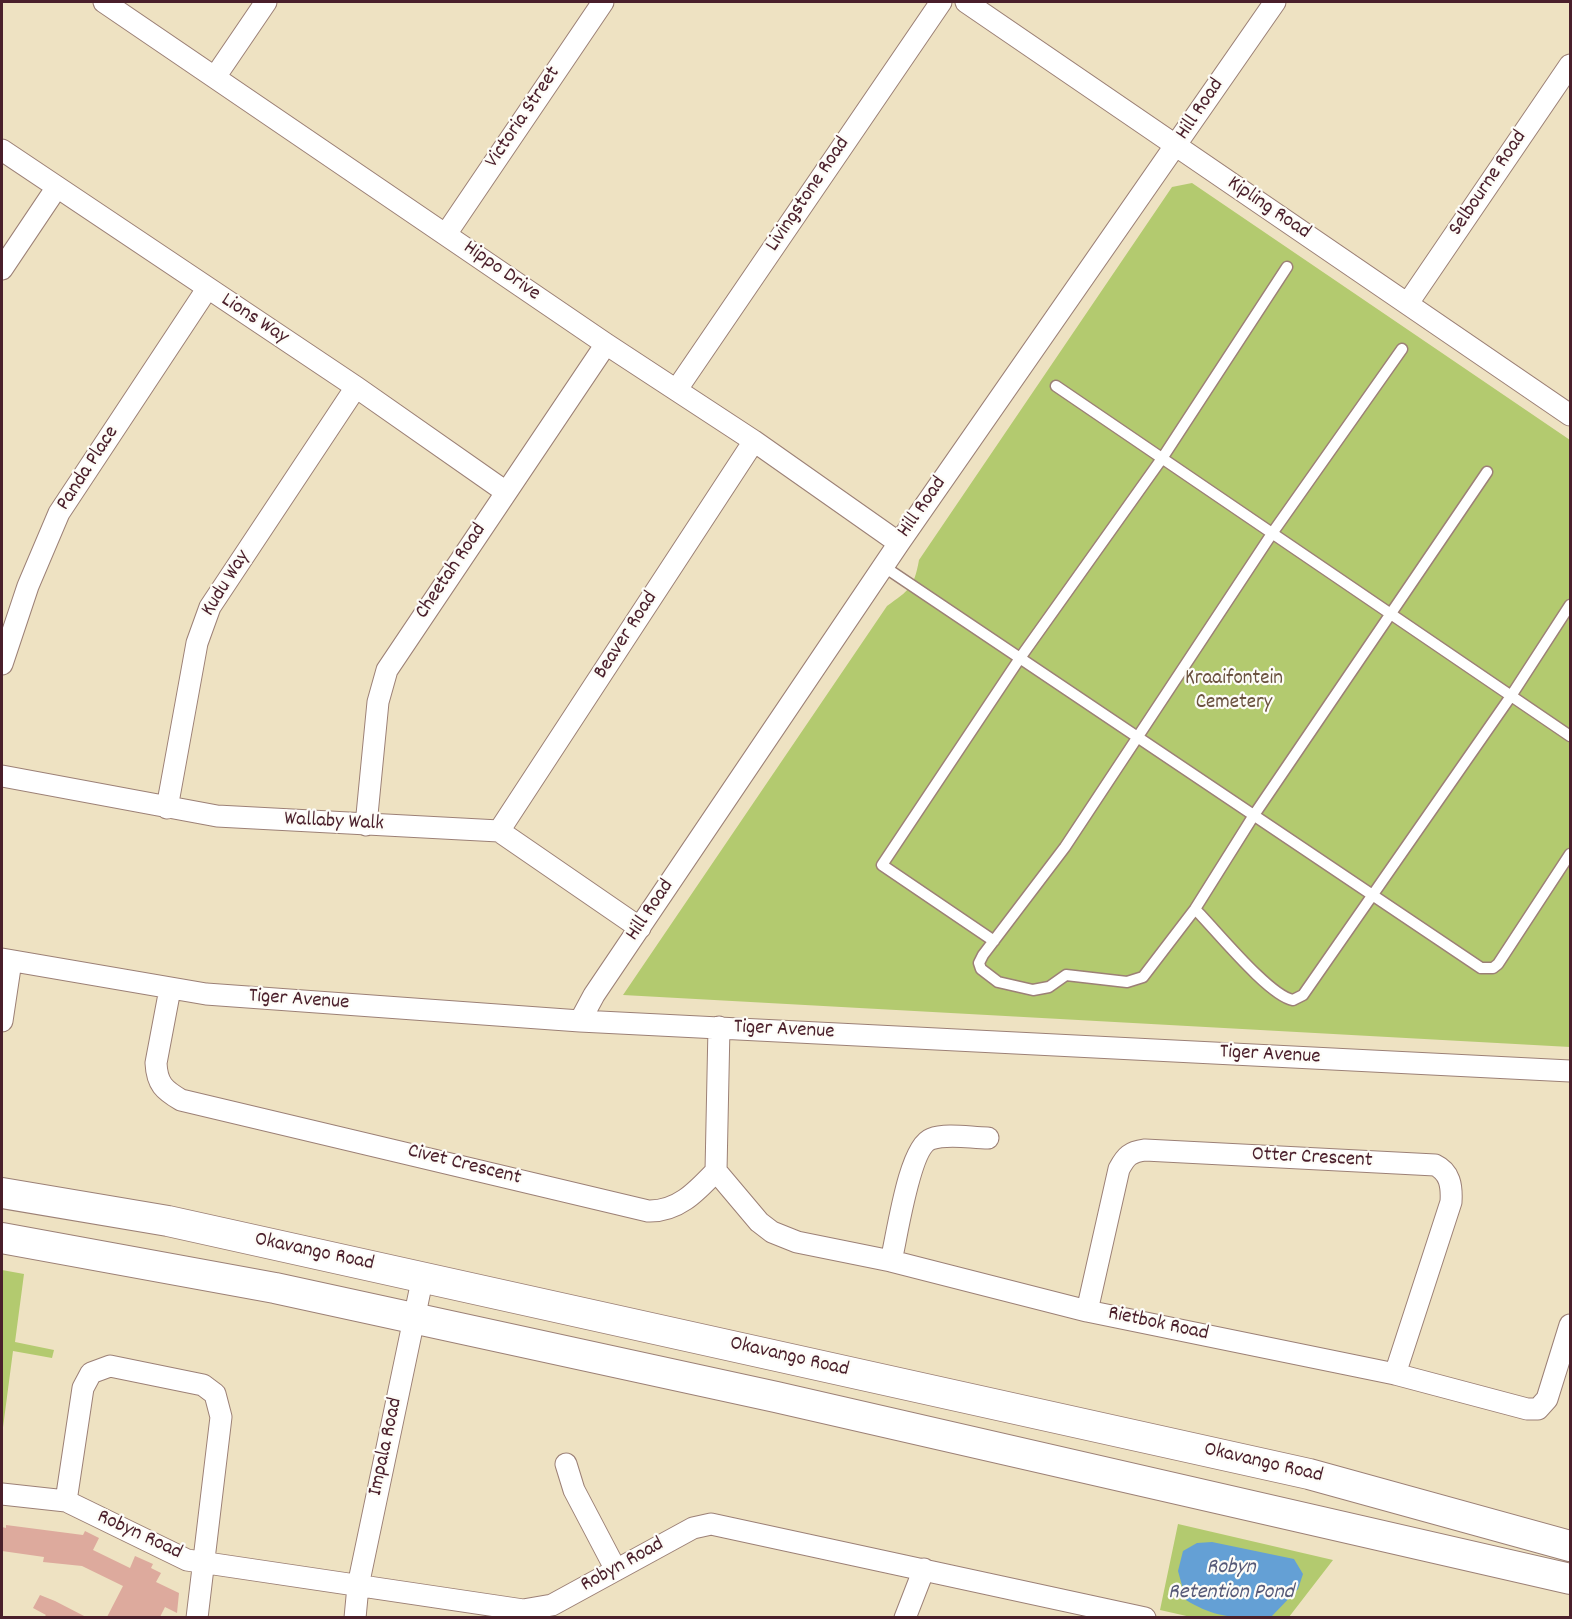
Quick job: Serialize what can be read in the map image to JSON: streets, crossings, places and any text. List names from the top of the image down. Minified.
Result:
{"streets":{"main road":["Okavango Road"],"street":["Hill Road","Victoria Street","Selbourne Road","Livingstone Road","Kipling Road","Hippo Drive","Lions Way","Panda Place","Cheetah Road","Kudu Way","Beaver Road","Wallaby Walk","Tiger Avenue","Otter Crescent","Civet Crescent","Rietbok Road","Impala Road","Robyn Road"]},"crossings":[["Hill Road","Kipling Road"],["Hill Road","Hippo Drive"],["Hill Road","Tiger Avenue"],["Victoria Street","Hippo Drive"],["Selbourne Road","Kipling Road"],["Livingstone Road","Hippo Drive"],["Hippo Drive","Cheetah Road"],["Hippo Drive","Beaver Road"],["Lions Way","Panda Place"],["Lions Way","Cheetah Road"],["Lions Way","Kudu Way"],["Cheetah Road","Wallaby Walk"],["Kudu Way","Wallaby Walk"],["Beaver Road","Wallaby Walk"],["Tiger Avenue","Civet Crescent"],["Otter Crescent","Rietbok Road"],["Civet Crescent","Rietbok Road"],["Okavango Road","Impala Road"],["Impala Road","Robyn Road"]],"water":["Robyn Retention Pond"],"parks":["Kraaifontein Cemetery"]}
